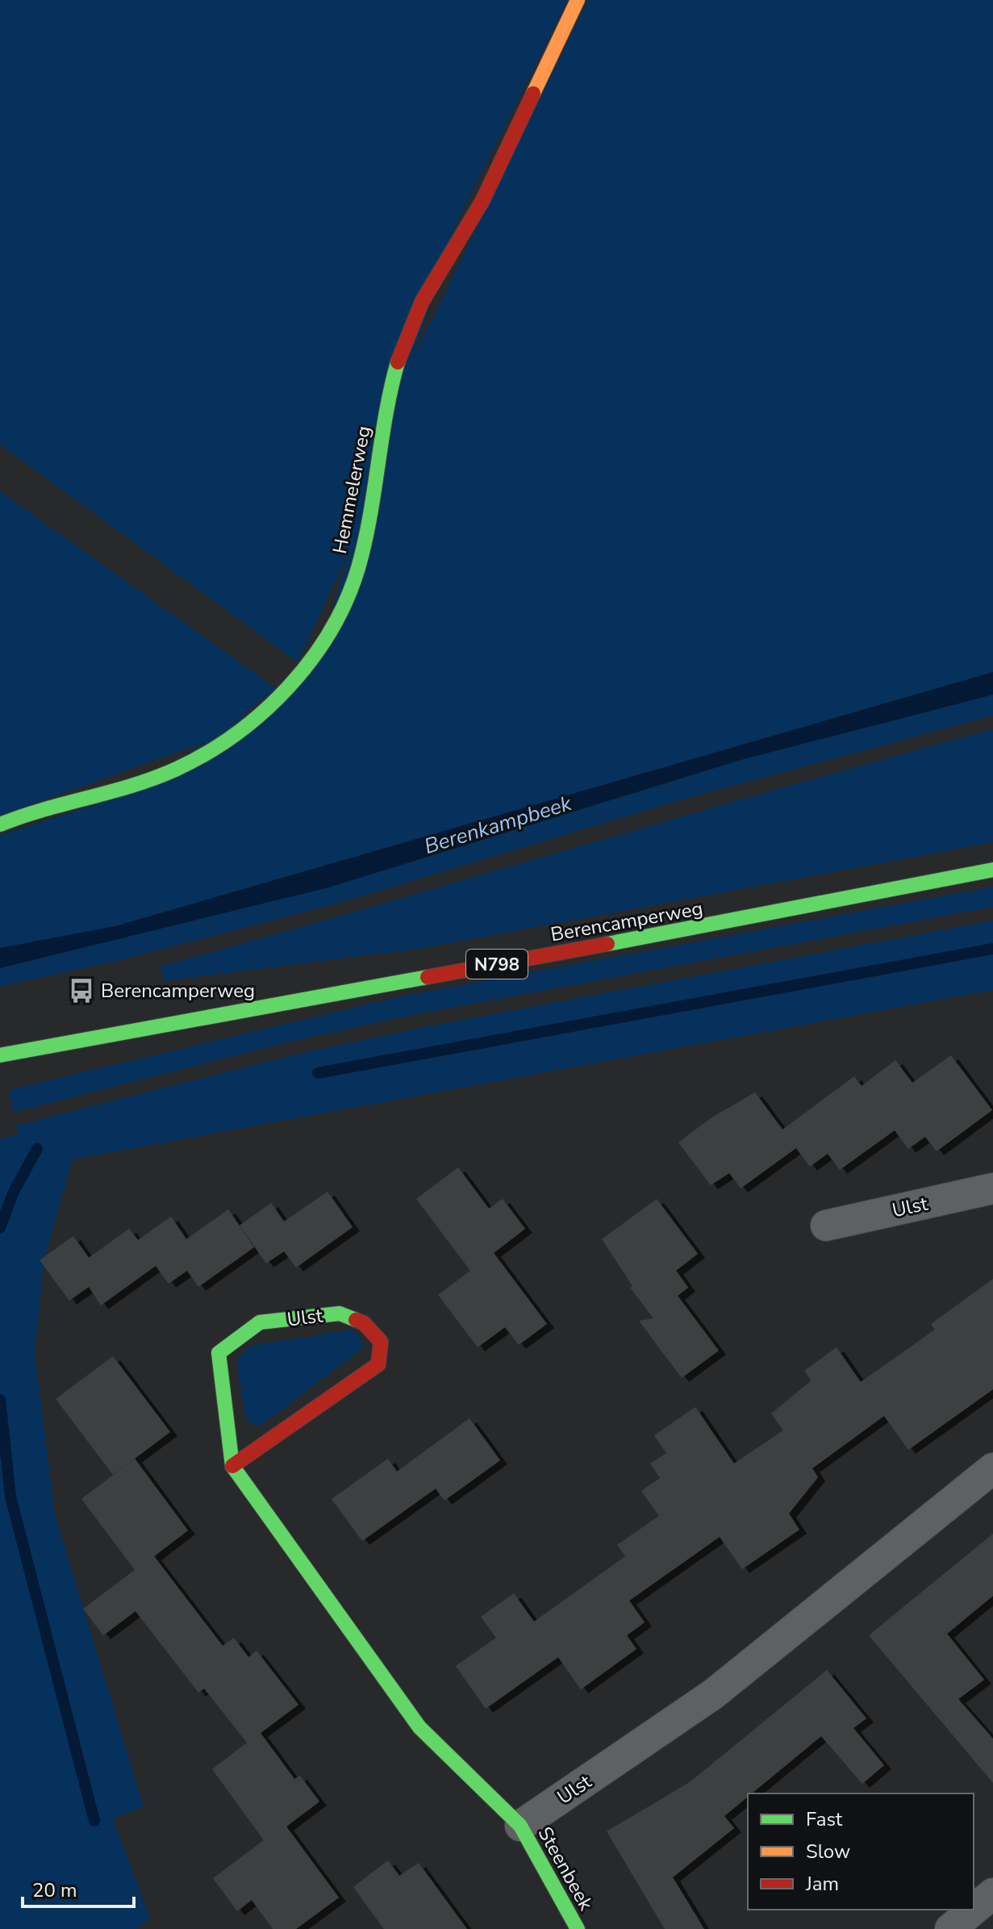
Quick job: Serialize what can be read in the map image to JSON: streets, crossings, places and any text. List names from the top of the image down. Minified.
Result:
{"streets":{"street":["Hemmelerweg","Berencamperweg","N798","Ulst","Steenbeek"]},"crossings":[["Ulst","Steenbeek"]],"water":["Berenkampbeek"],"places":{"bus stop":["Berencamperweg"]},"legend":["Fast","Slow","Jam"],"scale_bar":"20 m"}
